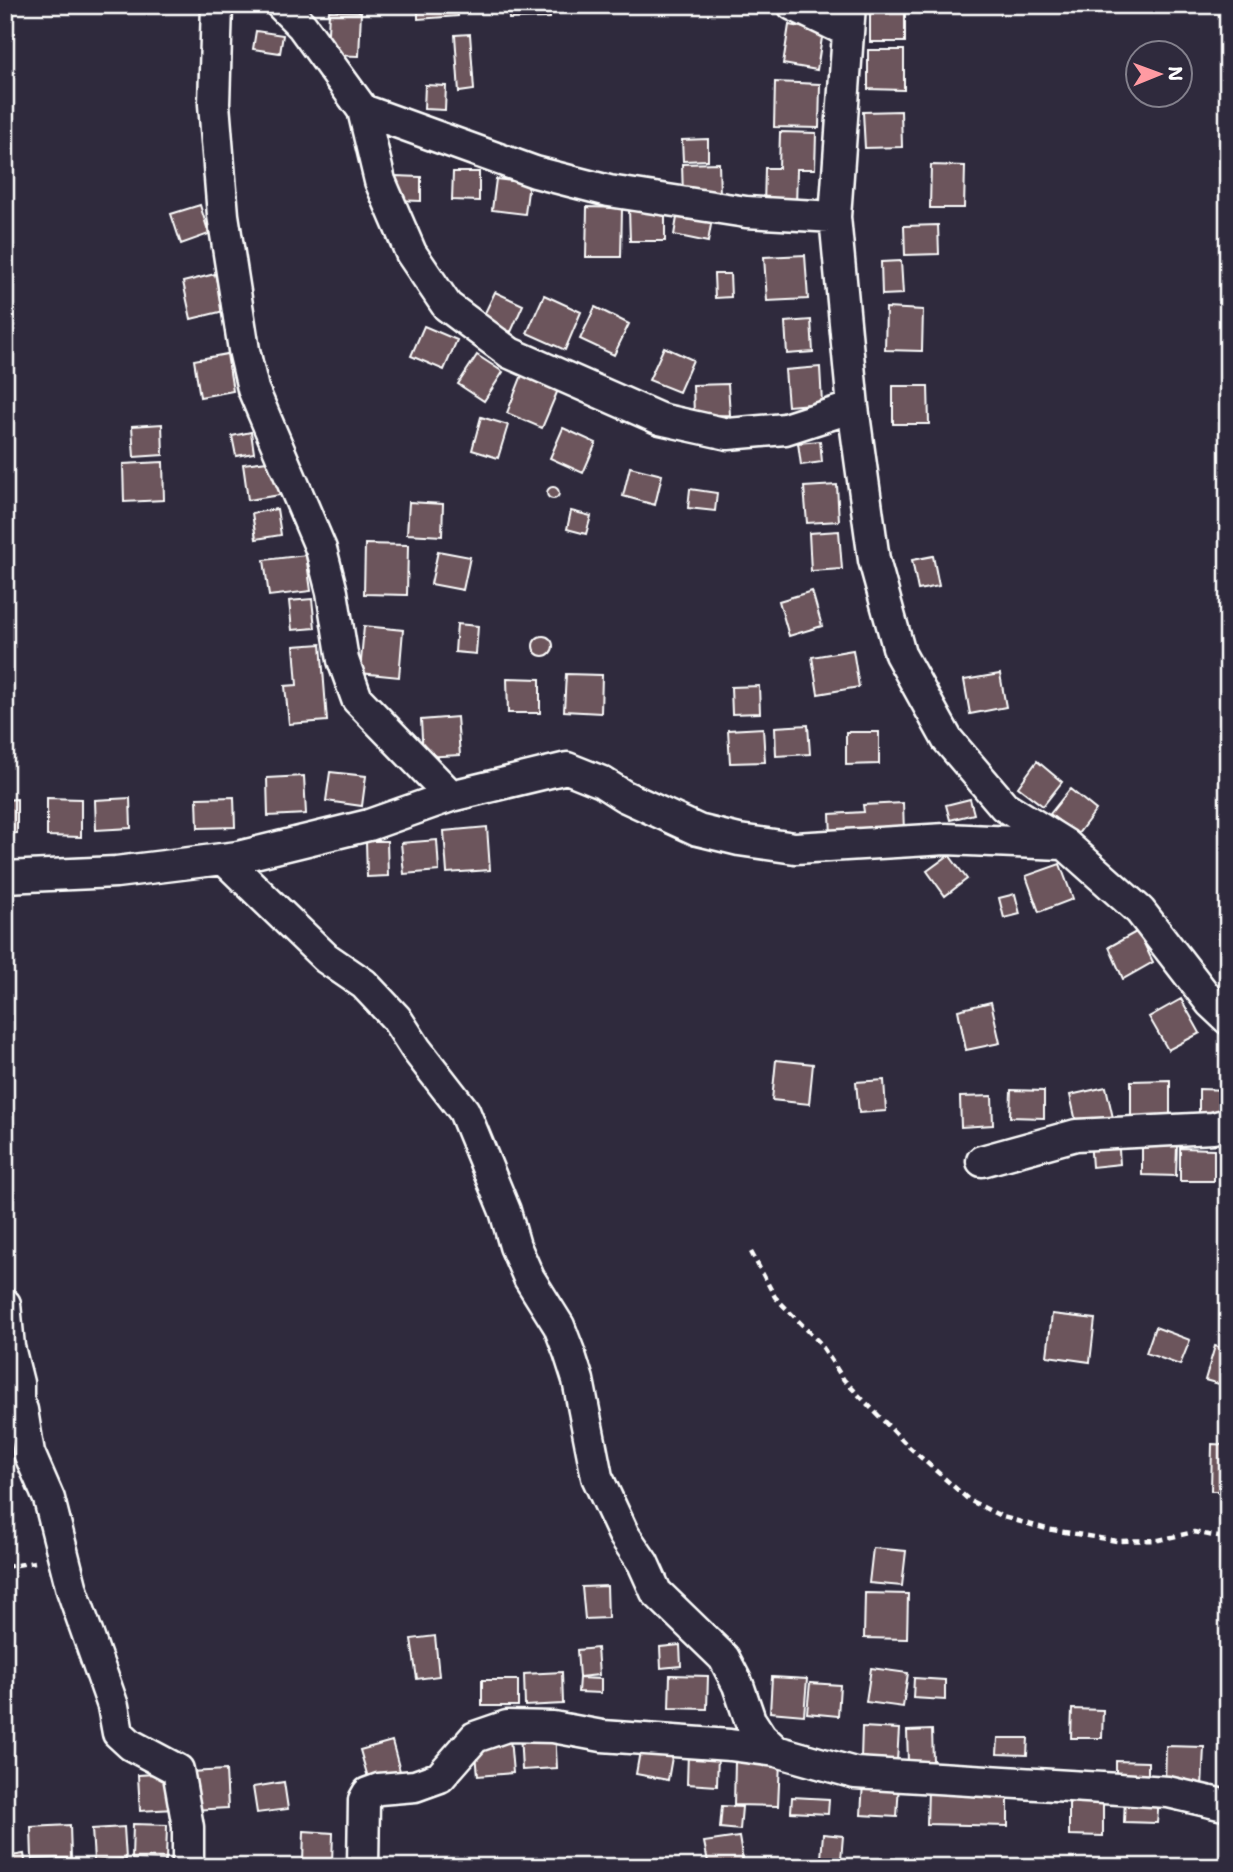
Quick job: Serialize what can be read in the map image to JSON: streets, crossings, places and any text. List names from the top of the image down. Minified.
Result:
{"north":"right"}
